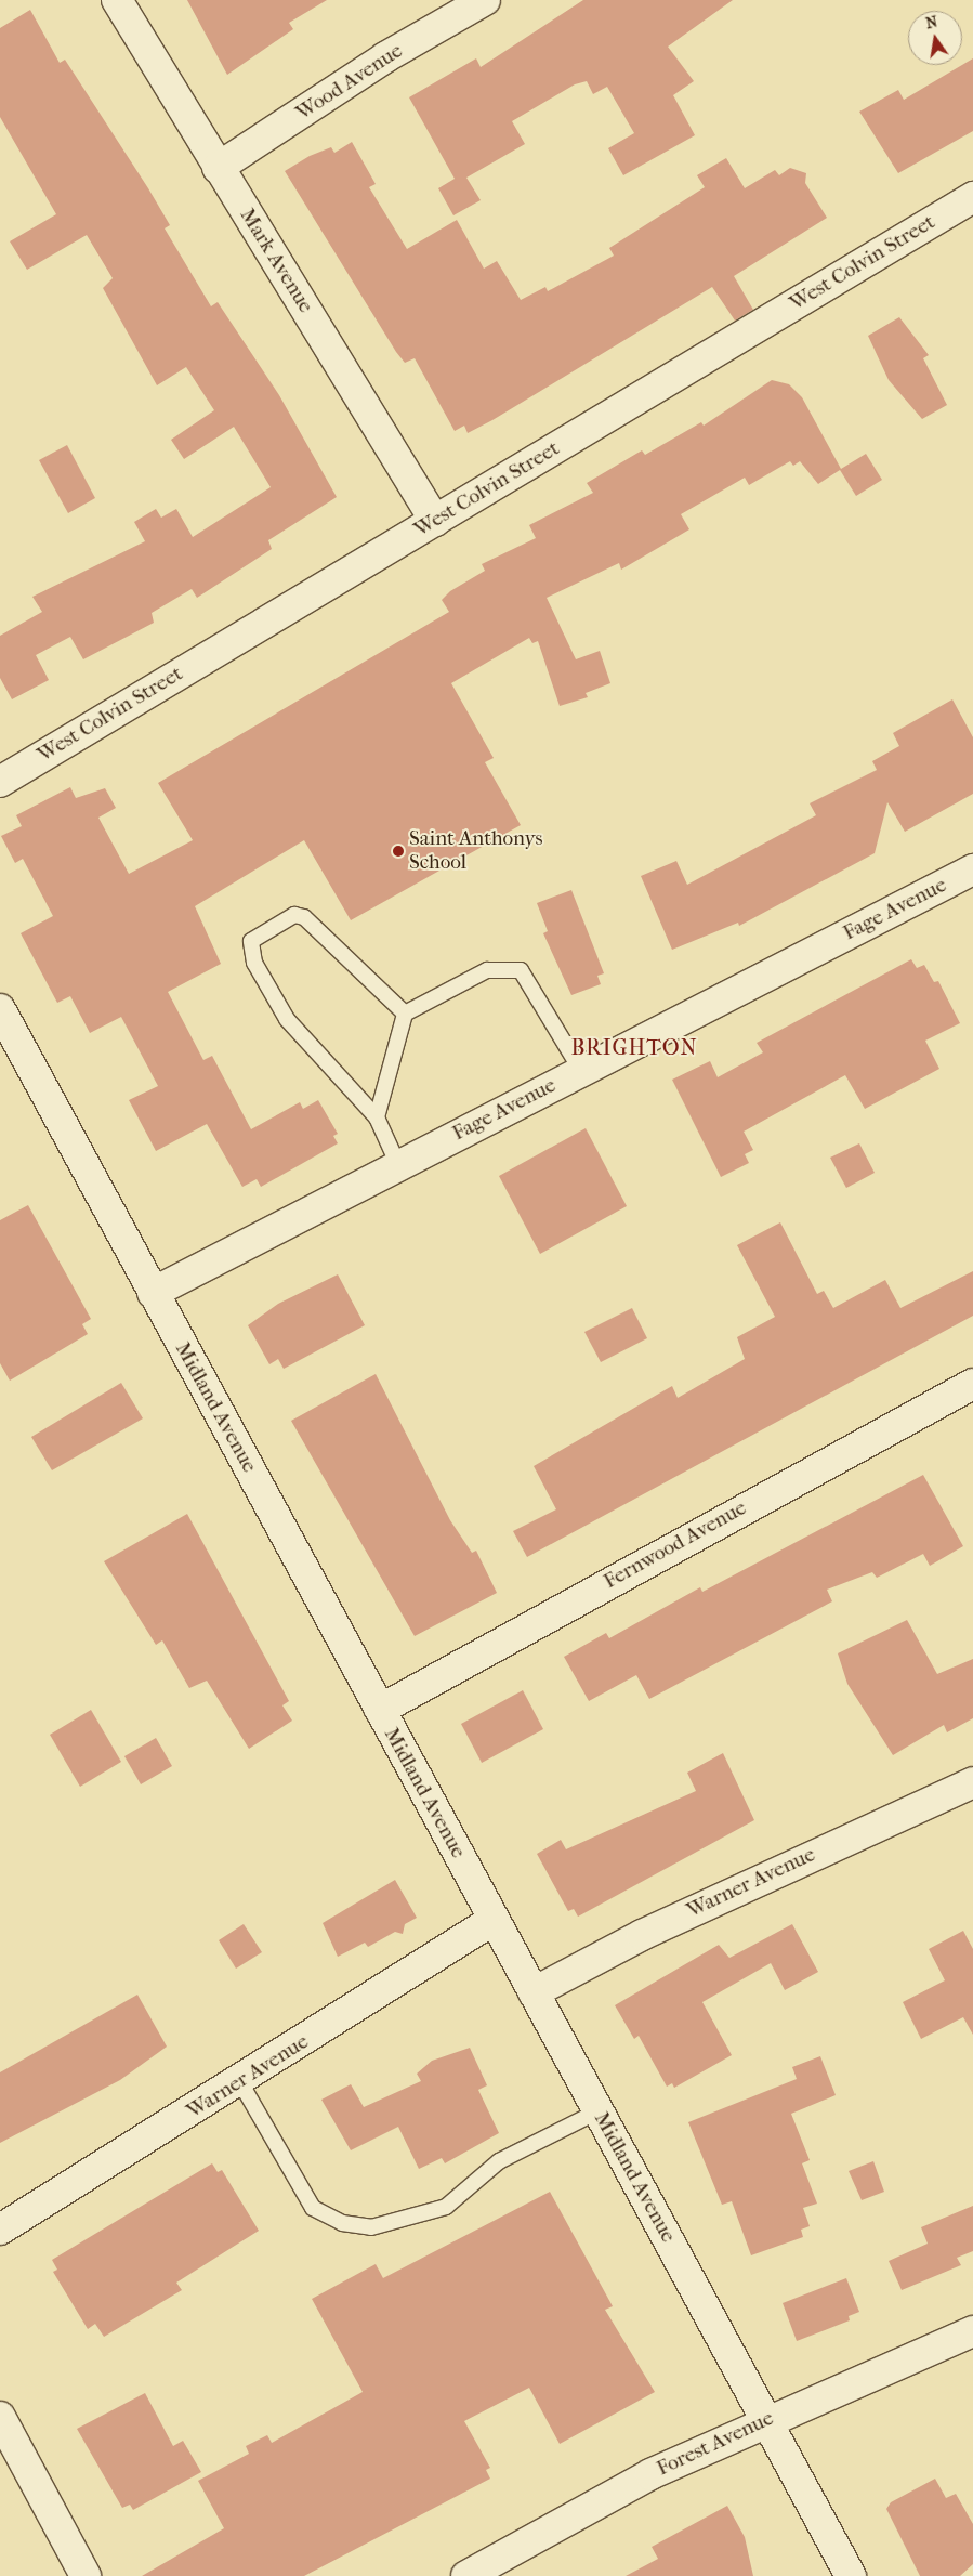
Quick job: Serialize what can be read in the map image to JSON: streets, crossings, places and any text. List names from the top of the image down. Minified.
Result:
{"streets":{"street":["Wood Avenue","Mark Avenue","West Colvin Street","Fage Avenue","Midland Avenue","Fernwood Avenue","Warner Avenue","Forest Avenue"]},"crossings":[["Wood Avenue","Mark Avenue"],["Mark Avenue","West Colvin Street"],["Fage Avenue","Midland Avenue"],["Midland Avenue","Fernwood Avenue"],["Midland Avenue","Warner Avenue"],["Midland Avenue","Forest Avenue"]],"districts":["BRIGHTON"],"places":["Saint Anthonys School"],"north":"top"}
